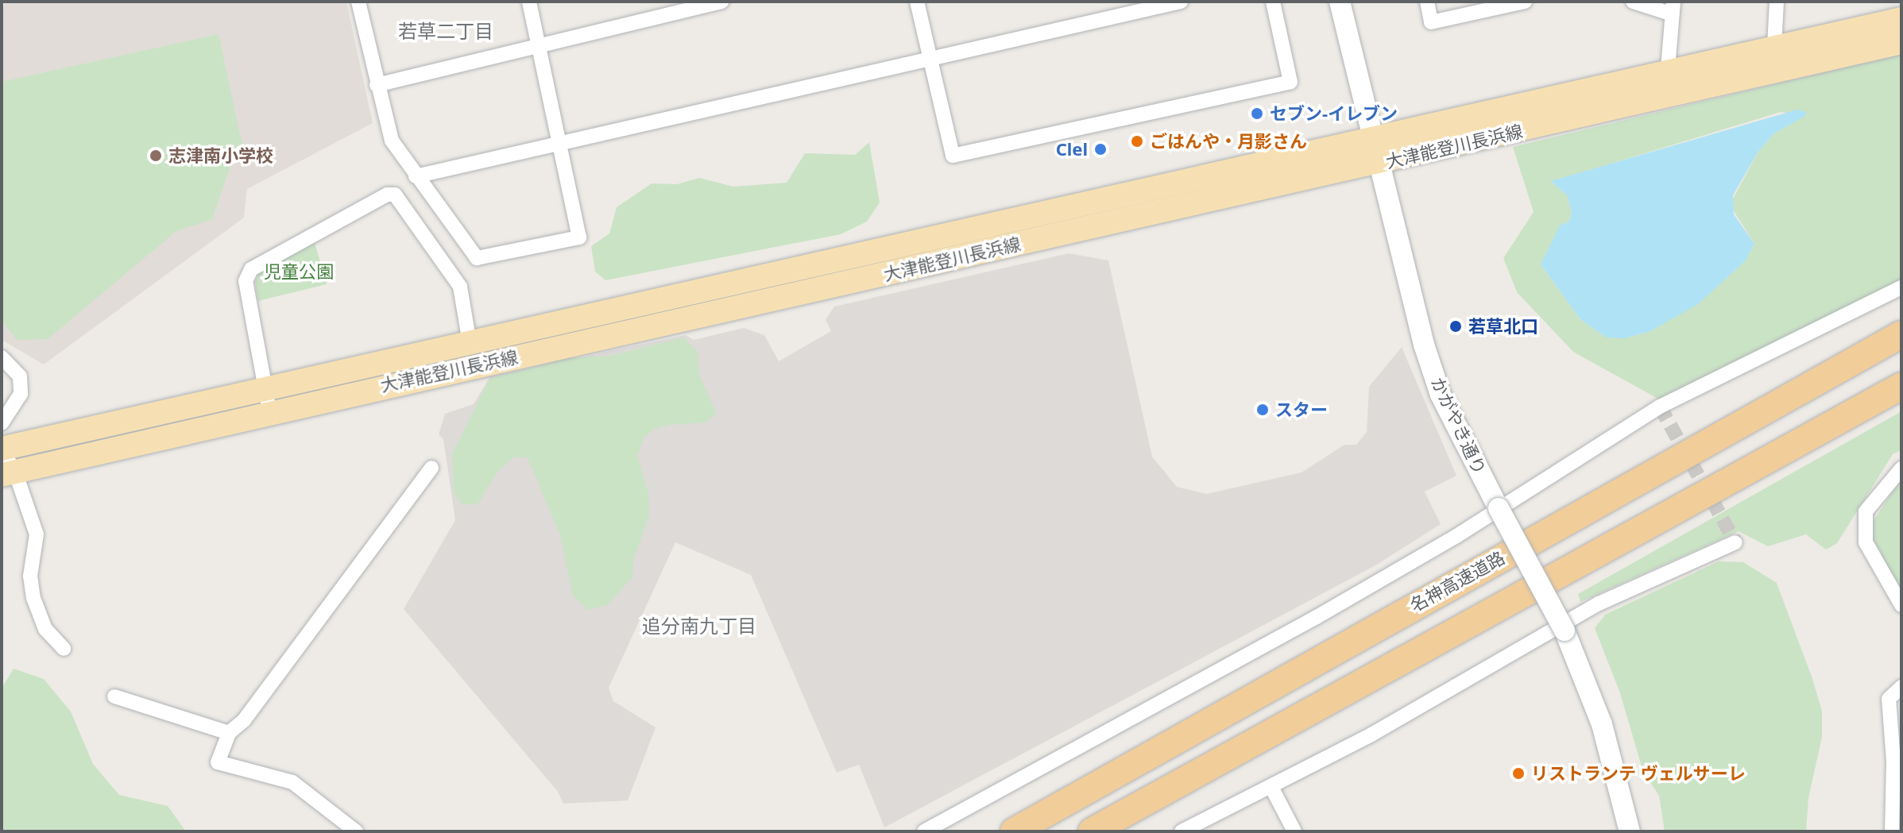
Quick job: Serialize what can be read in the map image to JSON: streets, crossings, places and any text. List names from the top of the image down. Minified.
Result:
{"streets":{"highway":["名神高速道路"],"main road":["大津能登川長浜線"],"street":["かがやき通り"]},"crossings":[["大津能登川長浜線","かがやき通り"]],"districts":["若草二丁目","追分南九丁目"],"parks":["児童公園"],"places":["セブン-イレブン","ごはんや・月影さん","Clel","志津南小学校","若草北口","スター","リストランテ ヴェルサーレ"]}
